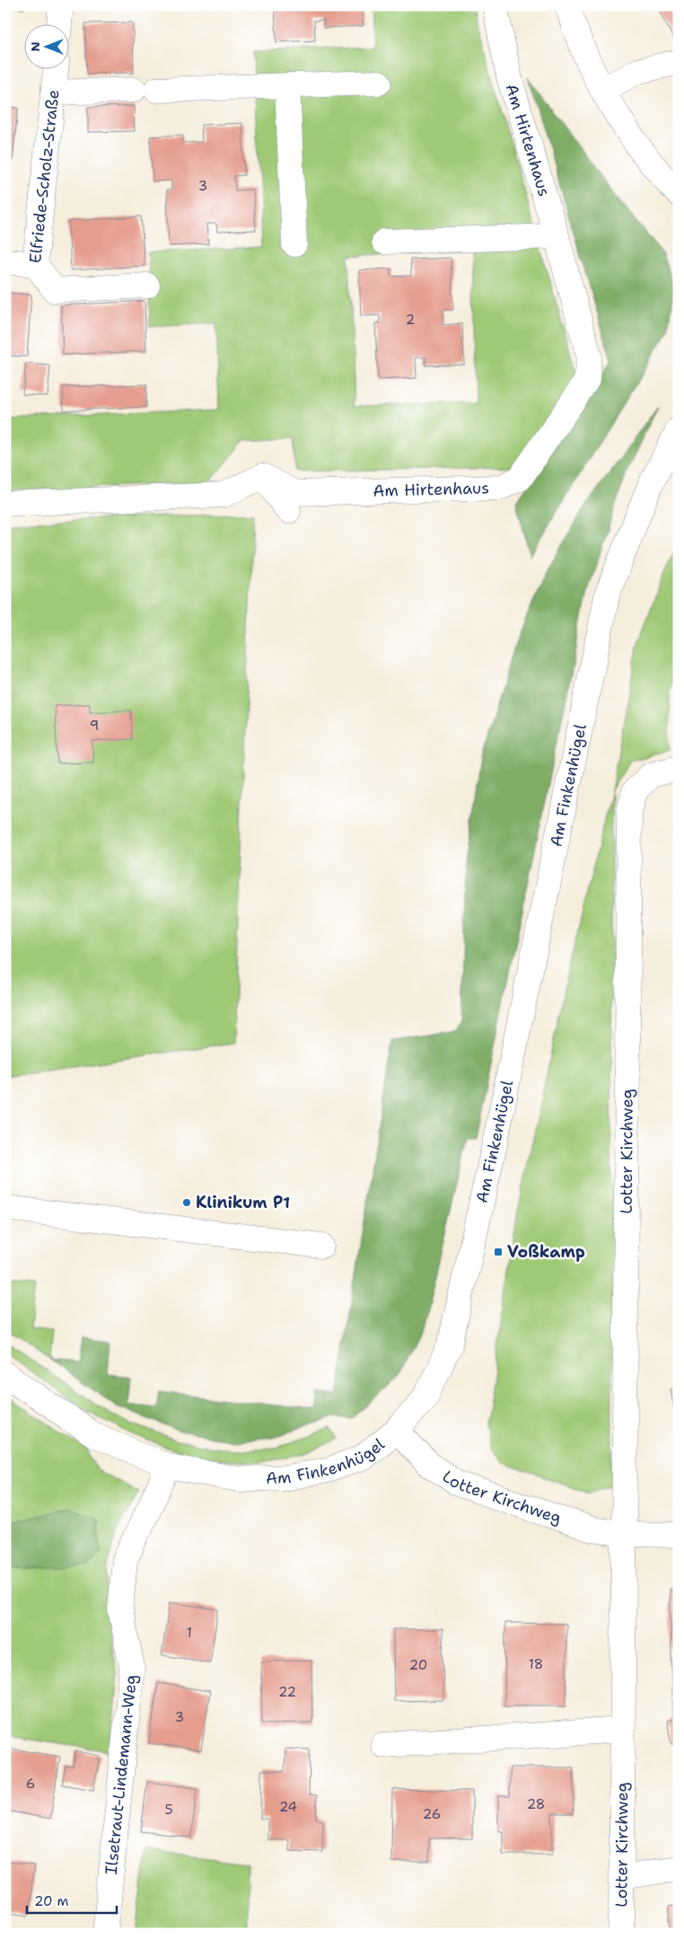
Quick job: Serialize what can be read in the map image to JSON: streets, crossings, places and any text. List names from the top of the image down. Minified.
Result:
{"streets":{"street":["Am Hirtenhaus","Elfriede-Scholz-Straße","Am Finkenhügel","Lotter Kirchweg","Ilsetraut-Lindemann-Weg"]},"crossings":[["Am Finkenhügel","Lotter Kirchweg"],["Am Finkenhügel","Ilsetraut-Lindemann-Weg"]],"places":{"other":["Klinikum P1"],"transit":["Voßkamp"]},"house_numbers":["3","2","9","1","18","20","22","3","6","28","24","5","26"],"scale_bar":"20 m","north":"left"}
